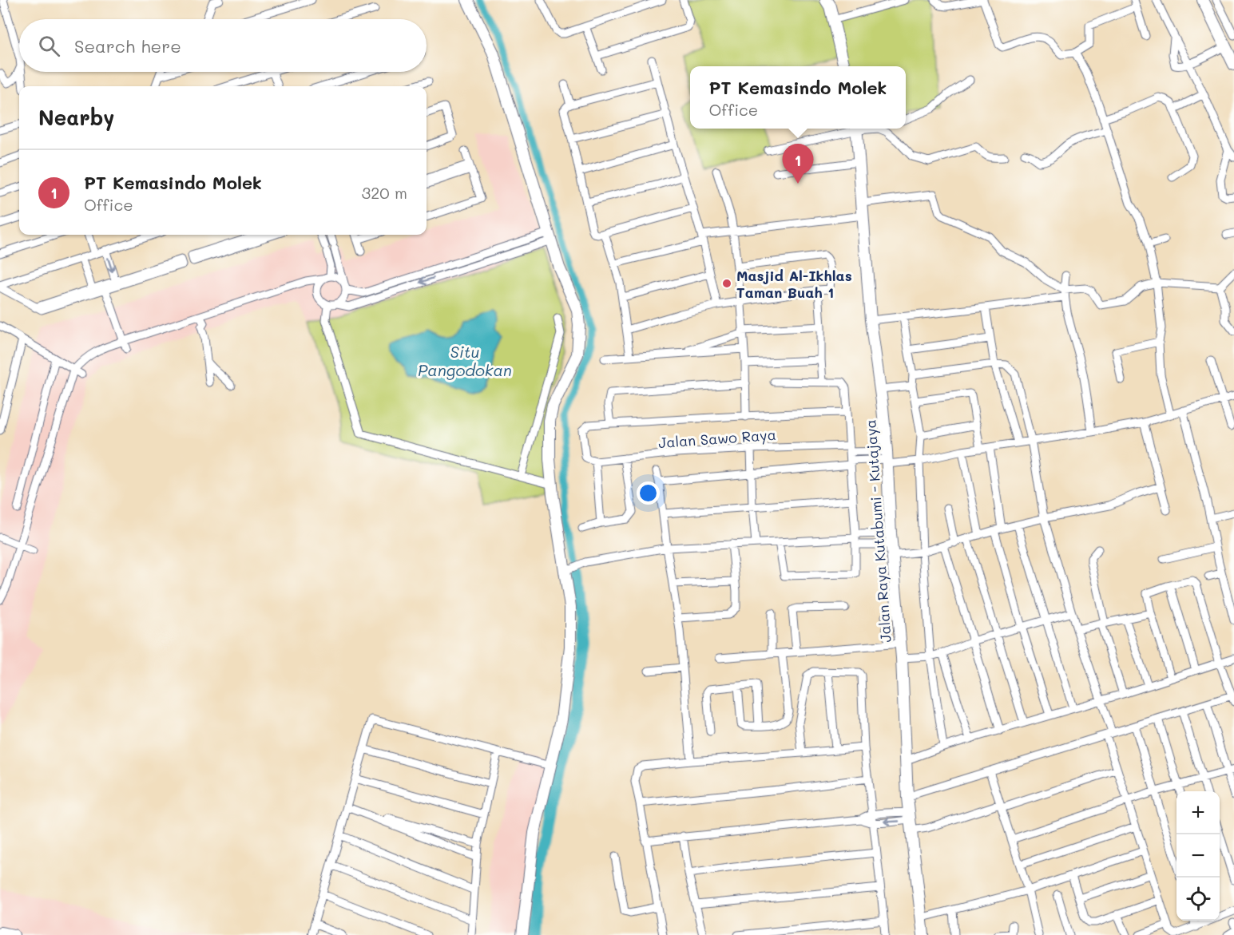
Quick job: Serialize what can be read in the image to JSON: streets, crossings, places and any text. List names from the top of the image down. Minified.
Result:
{"streets":{"street":["Jalan Sawo Raya","Jalan Raya Kutabumi - Kutajaya"]},"crossings":[["Jalan Sawo Raya","Jalan Raya Kutabumi - Kutajaya"]],"water":["Situ Pangodokan"],"places":["Masjid Al-Ikhlas Taman Buah 1"],"page":{"search":"Search here","popup":["PT Kemasindo Molek","Office"],"heading":"Nearby","pins":"1","list":[{"mark":"1","name":"PT Kemasindo Molek","note":"Office","value":"320 m"}],"map_buttons":["+","−"]}}
